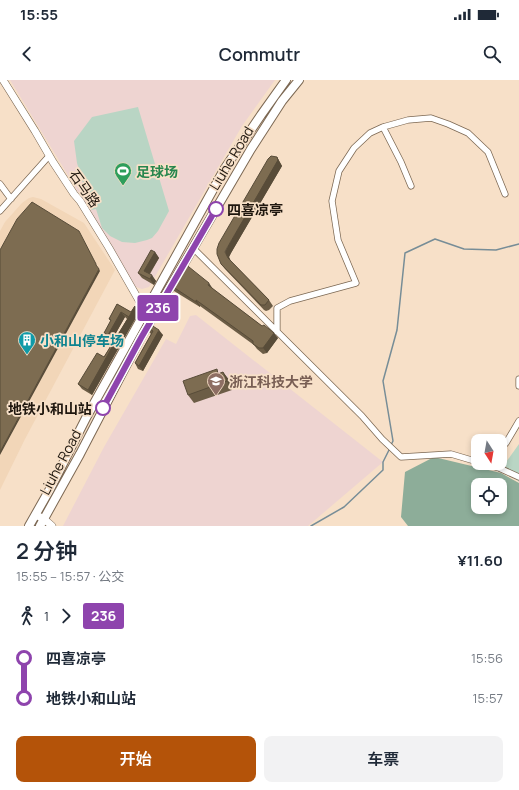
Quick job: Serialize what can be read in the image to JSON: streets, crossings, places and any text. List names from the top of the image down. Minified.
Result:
{"streets":{"main road":["Liuhe Road"],"street":["石马路"]},"crossings":[["Liuhe Road","石马路"]],"places":{"sports":["足球场"],"other":["四喜凉亭","地铁小和山站"],"building":["小和山停车场"],"school or university":["浙江科技大学"]},"lines":["bus line 236"],"north":"bottom","page":{"status":"15:55","header":"Commutr","on_map":"236","heading":["2 分钟","15:55 – 15:57 · 公交","¥11.60"],"legs":["1","236"],"list":[{"name":"四喜凉亭","value":"15:56"},{"name":"地铁小和山站","value":"15:57"}],"buttons":["开始","车票"]}}
